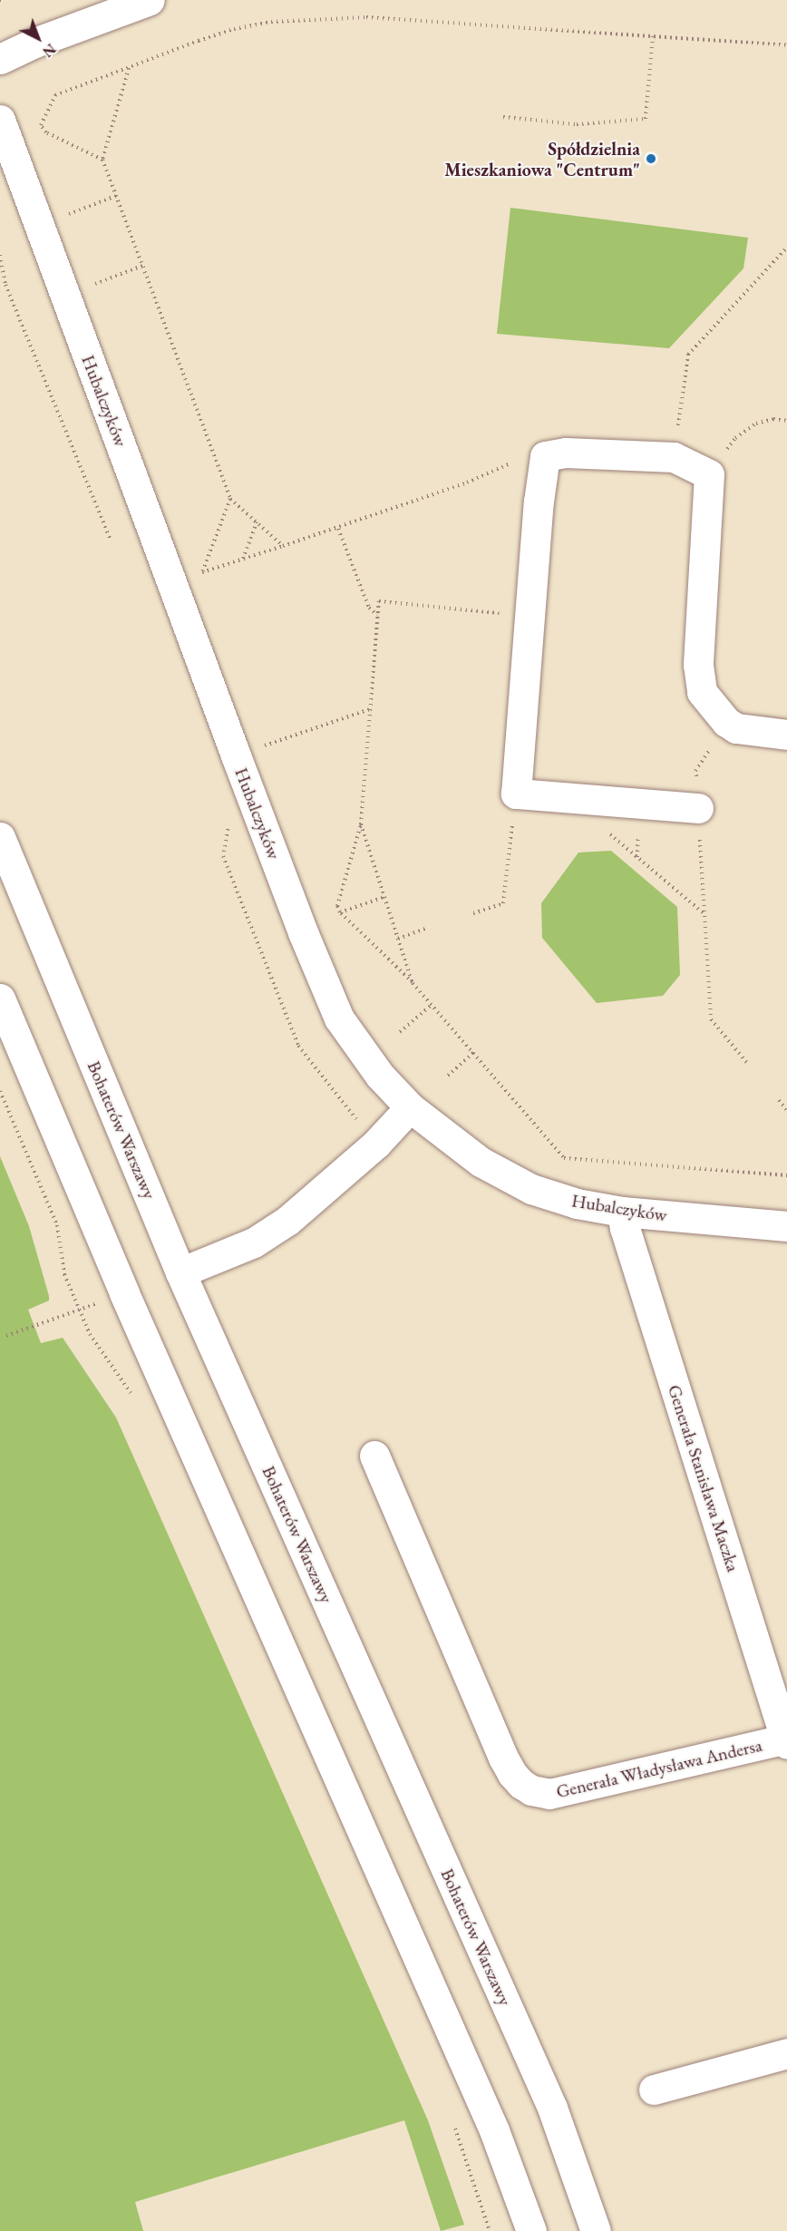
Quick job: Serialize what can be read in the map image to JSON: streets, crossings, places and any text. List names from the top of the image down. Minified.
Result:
{"streets":{"street":["Hubalczyków","Bohaterów Warszawy","Generała Stanisława Maczka","Generała Władysława Andersa"]},"crossings":[["Hubalczyków","Generała Stanisława Maczka"],["Generała Stanisława Maczka","Generała Władysława Andersa"]],"places":["Spółdzielnia Mieszkaniowa \"Centrum\""],"north":"bottom right"}
